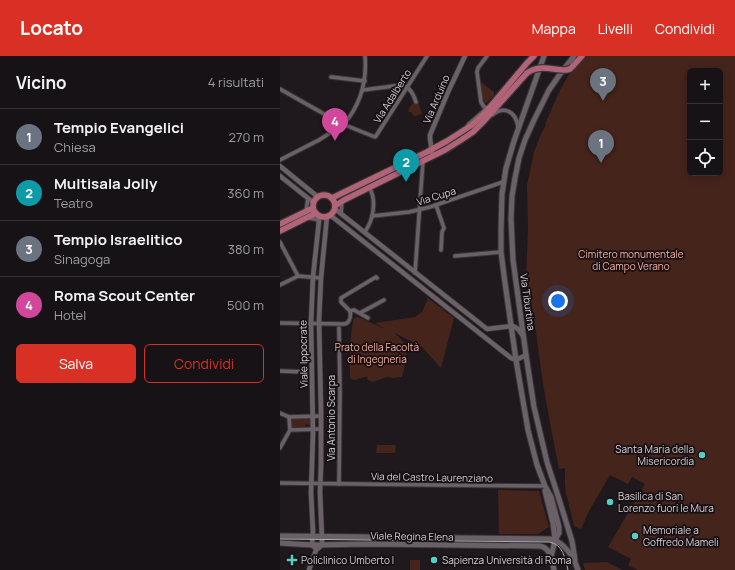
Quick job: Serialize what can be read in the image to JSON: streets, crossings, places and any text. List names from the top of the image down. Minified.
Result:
{"streets":{"main road":["Via Tiburtina","Viale Regina Elena"],"street":["Via Adalberto","Via Arduino","Via Cupa","Viale Ippocrate","Via Antonio Scarpa","Via del Castro Laurenziano"]},"crossings":[["Via Cupa","Via Tiburtina"],["Via Tiburtina","Via del Castro Laurenziano"],["Via Tiburtina","Viale Regina Elena"],["Viale Ippocrate","Via del Castro Laurenziano"],["Viale Ippocrate","Viale Regina Elena"],["Via Antonio Scarpa","Via del Castro Laurenziano"]],"parks":["Cimitero monumentale di Campo Verano","Prato della Facoltà di Ingegneria"],"places":{"other":["Santa Maria della Misericordia","Basilica di San Lorenzo fuori le Mura","Memoriale a Goffredo Mameli","Sapienza Università di Roma"],"health":["Policlinico Umberto I"]},"page":{"header":"Locato","nav":["Mappa","Livelli","Condividi"],"heading":["Vicino","4 risultati"],"map_buttons":["+","−"],"pins":["3","4","1","2"],"list":[{"mark":"1","name":"Tempio Evangelici","note":"Chiesa","value":"270 m"},{"mark":"2","name":"Multisala Jolly","note":"Teatro","value":"360 m"},{"mark":"3","name":"Tempio Israelitico","note":"Sinagoga","value":"380 m"},{"mark":"4","name":"Roma Scout Center","note":"Hotel","value":"500 m"}],"buttons":["Salva","Condividi"]}}
